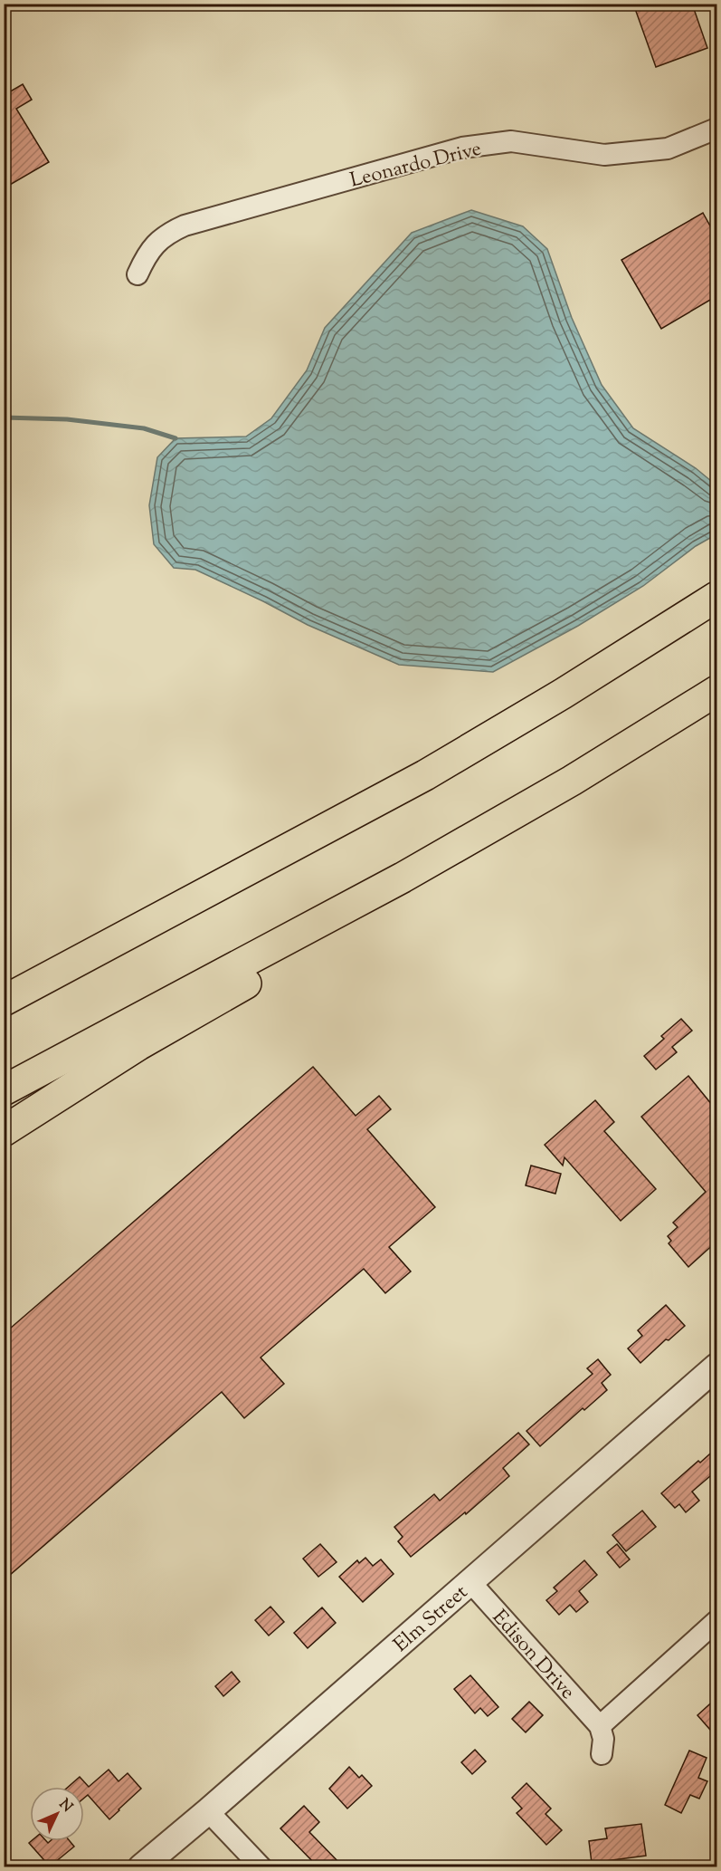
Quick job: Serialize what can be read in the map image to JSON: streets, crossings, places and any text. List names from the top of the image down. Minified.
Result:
{"streets":{"street":["Leonardo Drive","Elm Street","Edison Drive"]},"crossings":[["Elm Street","Edison Drive"]],"north":"top right"}
